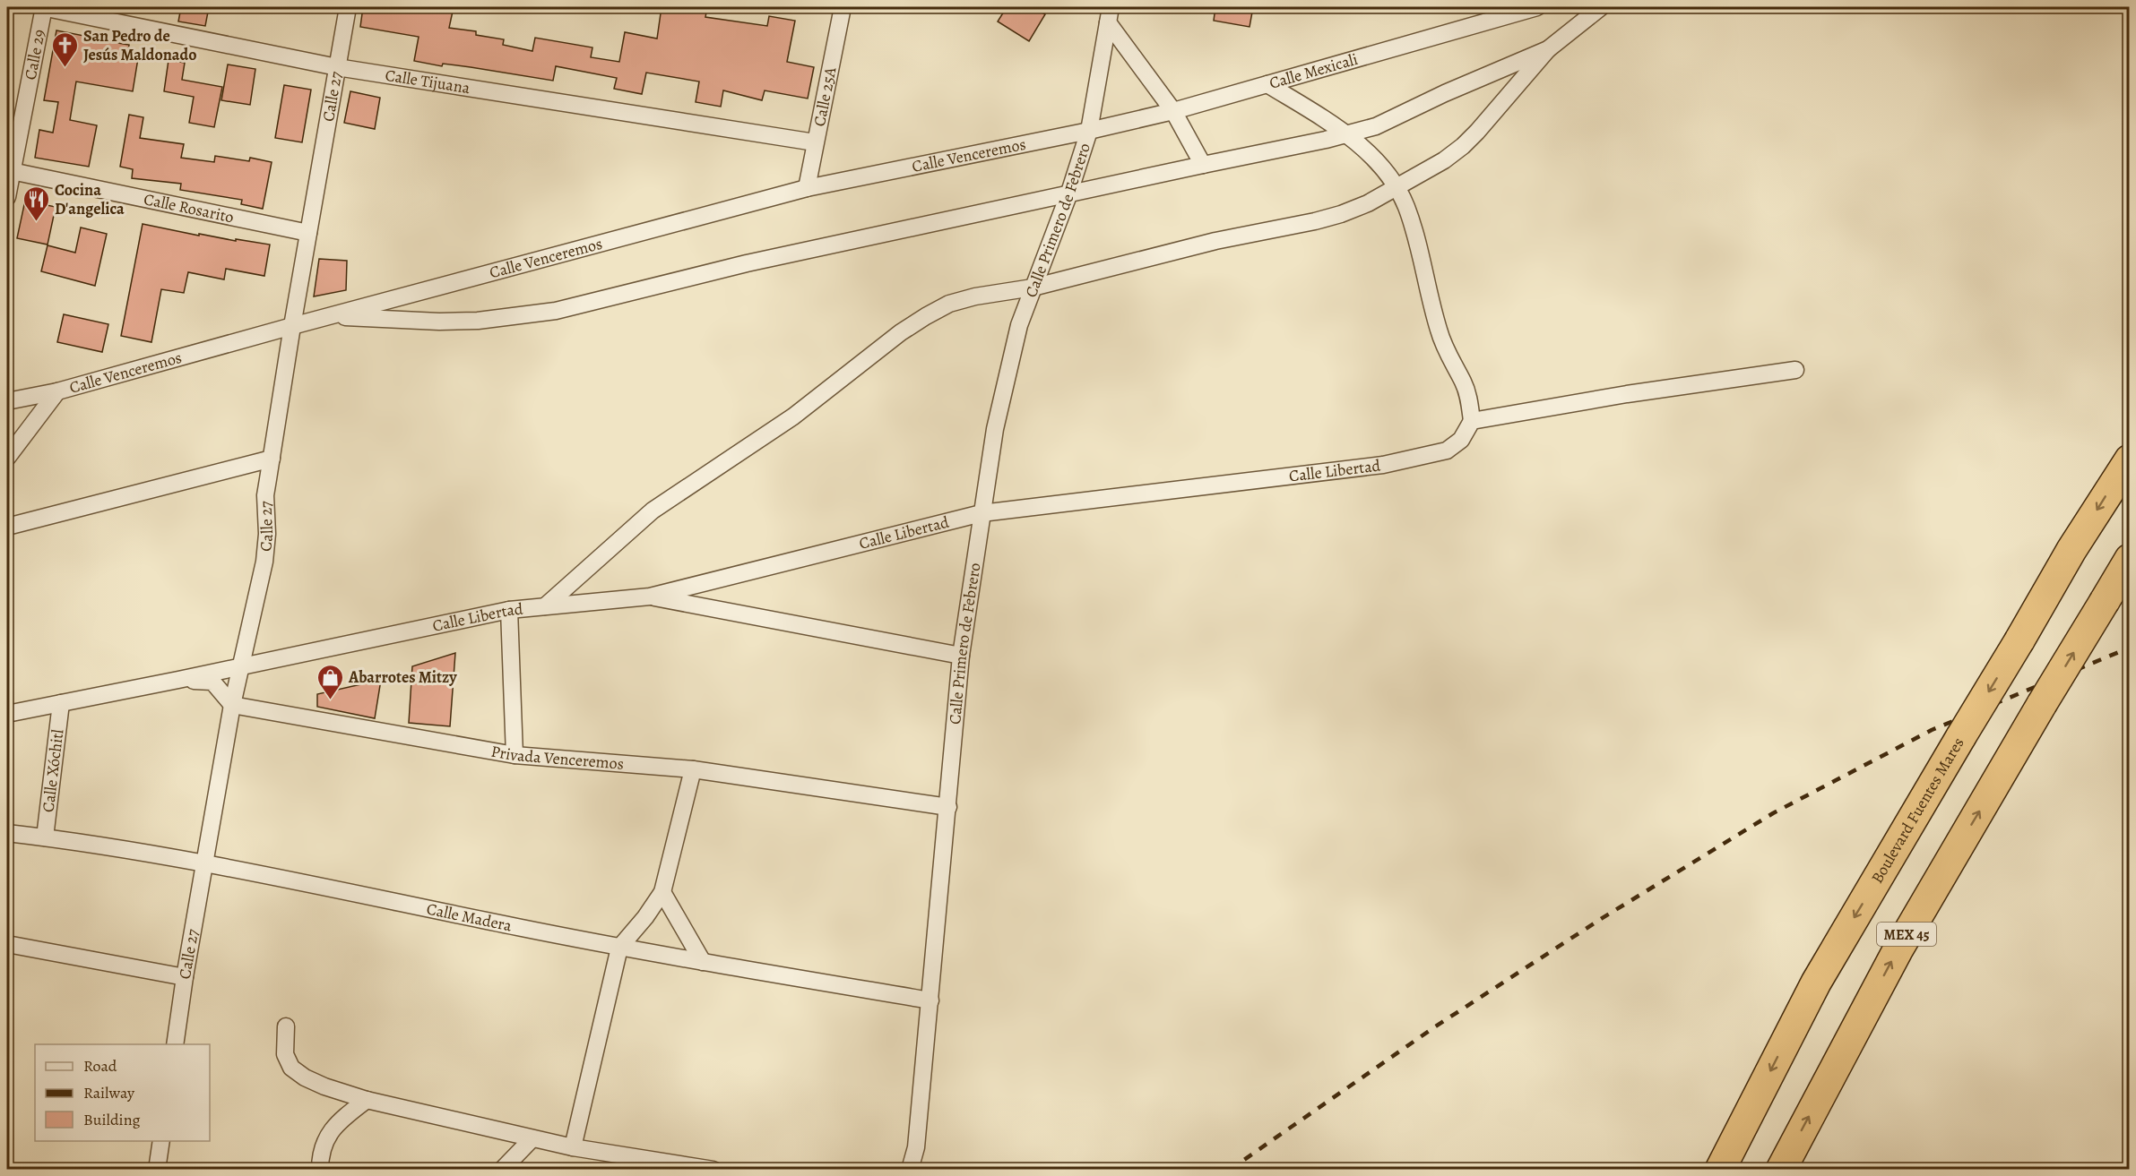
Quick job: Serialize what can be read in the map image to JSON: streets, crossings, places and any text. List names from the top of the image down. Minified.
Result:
{"streets":{"highway":["Boulevard Fuentes Mares","MEX 45"],"street":["Calle 29","Calle Mexicali","Calle Tijuana","Calle 27","Calle 25A","Calle Venceremos","Calle Rosarito","Calle Primero de Febrero","Calle Libertad","Privada Venceremos","Calle Xóchitl","Calle Madera"]},"crossings":[["Calle 29","Calle Tijuana"],["Calle 29","Calle Rosarito"],["Calle Mexicali","Calle Venceremos"],["Calle Mexicali","Calle Primero de Febrero"],["Calle Tijuana","Calle 27"],["Calle Tijuana","Calle 25A"],["Calle 27","Calle Venceremos"],["Calle 27","Calle Rosarito"],["Calle 27","Calle Libertad"],["Calle 27","Privada Venceremos"],["Calle 27","Calle Madera"],["Calle 25A","Calle Venceremos"],["Calle Venceremos","Calle Primero de Febrero"],["Calle Primero de Febrero","Calle Libertad"],["Calle Primero de Febrero","Privada Venceremos"],["Calle Primero de Febrero","Calle Madera"],["Calle Libertad","Calle Xóchitl"],["Calle Xóchitl","Calle Madera"]],"places":{"church":["San Pedro de Jesús Maldonado"],"restaurant":["Cocina D'angelica"],"shop":["Abarrotes Mitzy"]},"legend":["Road","Railway","Building"]}
